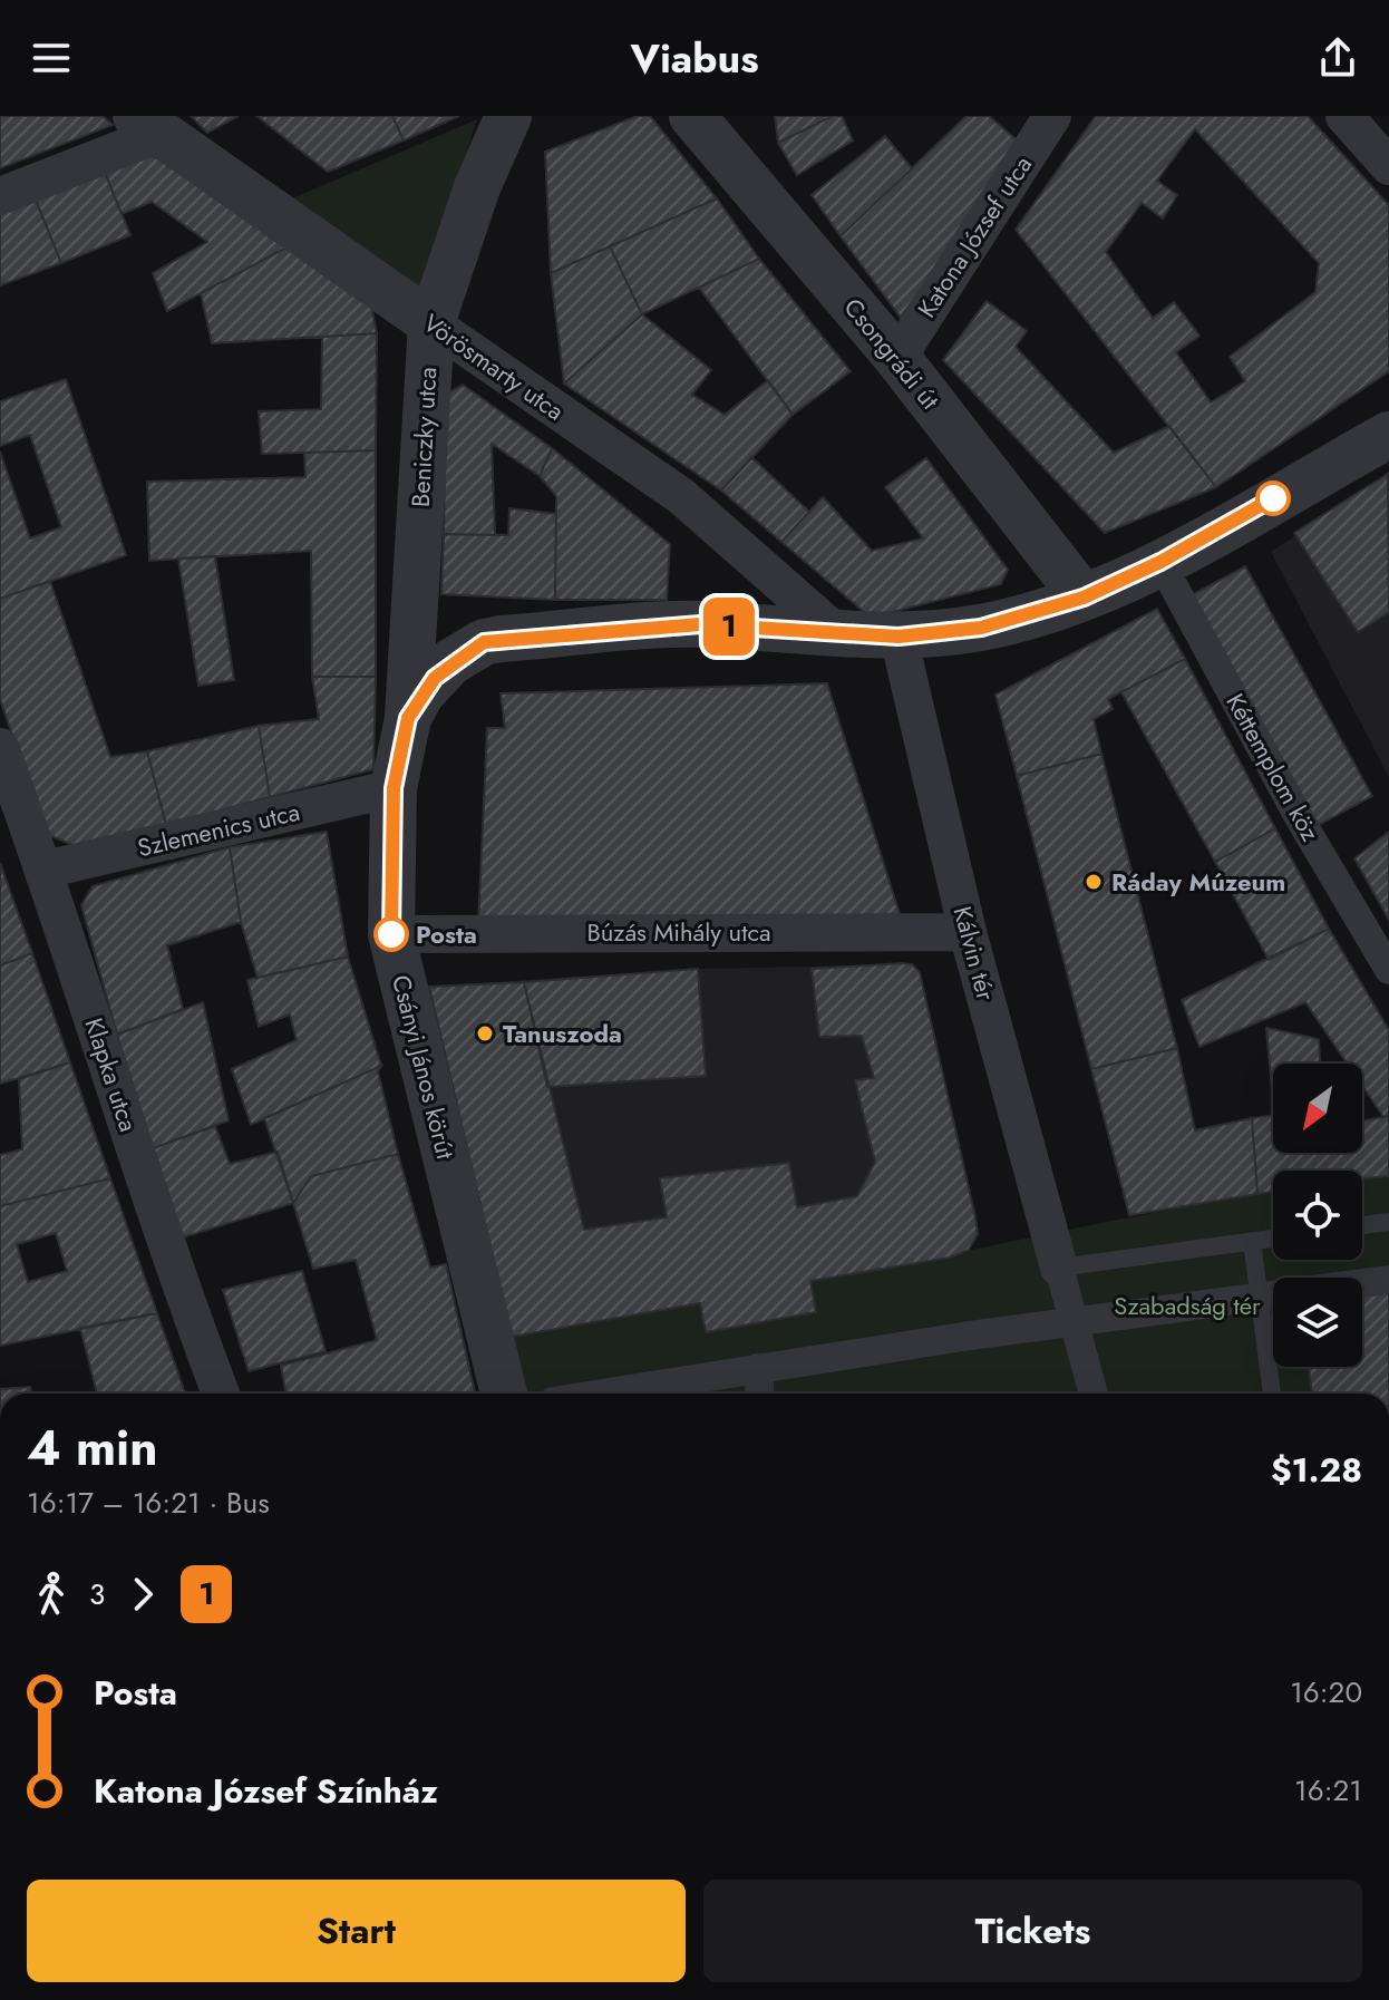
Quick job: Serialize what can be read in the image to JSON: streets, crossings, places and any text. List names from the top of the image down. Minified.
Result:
{"streets":{"street":["Katona József utca","Csongrádi út","Vörösmarty utca","Beniczky utca","Kéttemplom köz","Szlemenics utca","Búzás Mihály utca","Kálvin tér","Csányi János körút","Klapka utca"]},"crossings":[["Katona József utca","Csongrádi út"],["Csongrádi út","Csányi János körút"],["Vörösmarty utca","Beniczky utca"],["Vörösmarty utca","Csányi János körút"],["Beniczky utca","Csányi János körút"],["Kéttemplom köz","Csányi János körút"],["Szlemenics utca","Csányi János körút"],["Szlemenics utca","Klapka utca"],["Búzás Mihály utca","Kálvin tér"],["Búzás Mihály utca","Csányi János körút"],["Kálvin tér","Csányi János körút"]],"parks":["Szabadság tér"],"places":["Ráday Múzeum","Posta","Tanuszoda"],"lines":["bus line 1"],"north":"bottom left","page":{"header":"Viabus","on_map":"1","heading":["4 min","16:17 – 16:21 · Bus","$1.28"],"legs":["3","1"],"list":[{"name":"Posta","value":"16:20"},{"name":"Katona József Színház","value":"16:21"}],"buttons":["Start","Tickets"]}}
